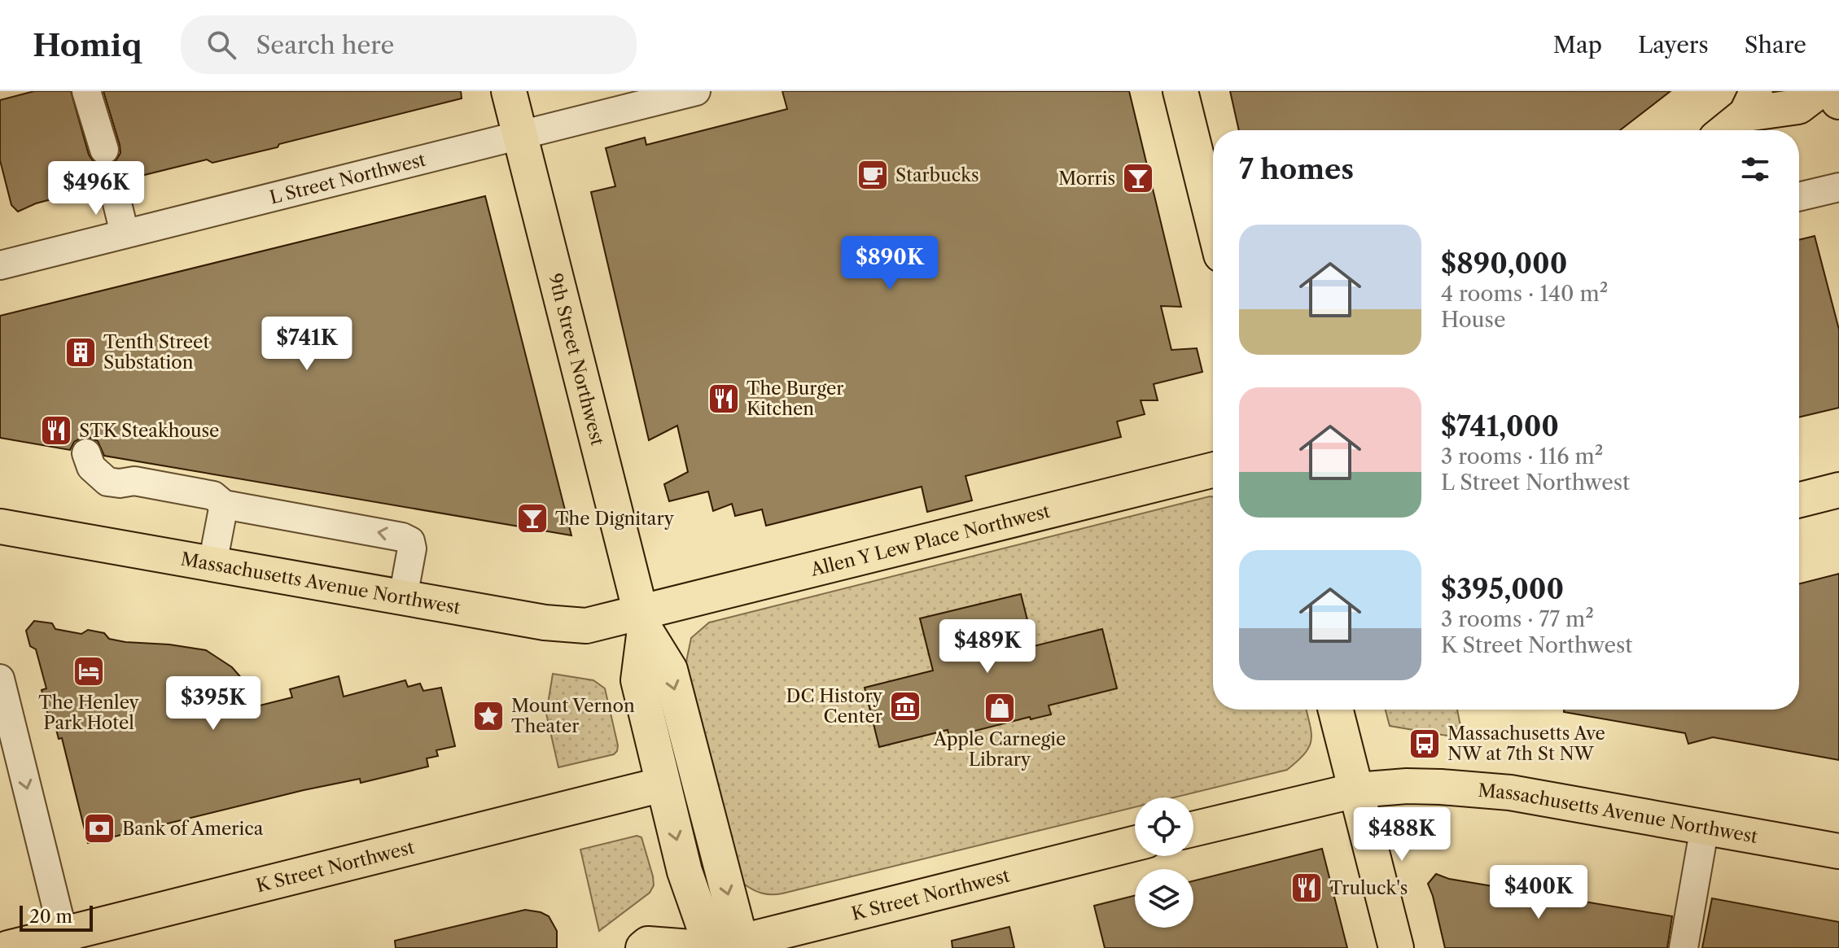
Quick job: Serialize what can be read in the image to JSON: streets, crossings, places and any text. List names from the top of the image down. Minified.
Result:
{"streets":{"main road":["9th Street Northwest","Allen Y Lew Place Northwest","Massachusetts Avenue Northwest","K Street Northwest"],"street":["L Street Northwest"]},"crossings":[["L Street Northwest","9th Street Northwest"],["9th Street Northwest","Allen Y Lew Place Northwest"],["9th Street Northwest","Massachusetts Avenue Northwest"],["9th Street Northwest","K Street Northwest"],["Allen Y Lew Place Northwest","Massachusetts Avenue Northwest"]],"places":{"cafe":["Starbucks"],"bar":["Morris","The Dignitary"],"building":["Tenth Street Substation"],"restaurant":["The Burger Kitchen","STK Steakhouse","Truluck's"],"hotel":["The Henley Park Hotel"],"museum":["DC History Center"],"shop":["Apple Carnegie Library"],"place":["Mount Vernon Theater"],"bus stop":["Massachusetts Ave NW at 7th St NW"],"bank":["Bank of America"]},"scale_bar":"20 m","page":{"header":"Homiq","search":"Search here","nav":["Map","Layers","Share"],"heading":"7 homes","price":["$496K","$890K","$741K","$489K","$395K","$488K","$400K"],"list":[{"name":"$890,000","note":"4 rooms · 140 m² · House"},{"name":"$741,000","note":"3 rooms · 116 m² · L Street Northwest"},{"name":"$395,000","note":"3 rooms · 77 m² · K Street Northwest"}],"scale":"20 m"}}
